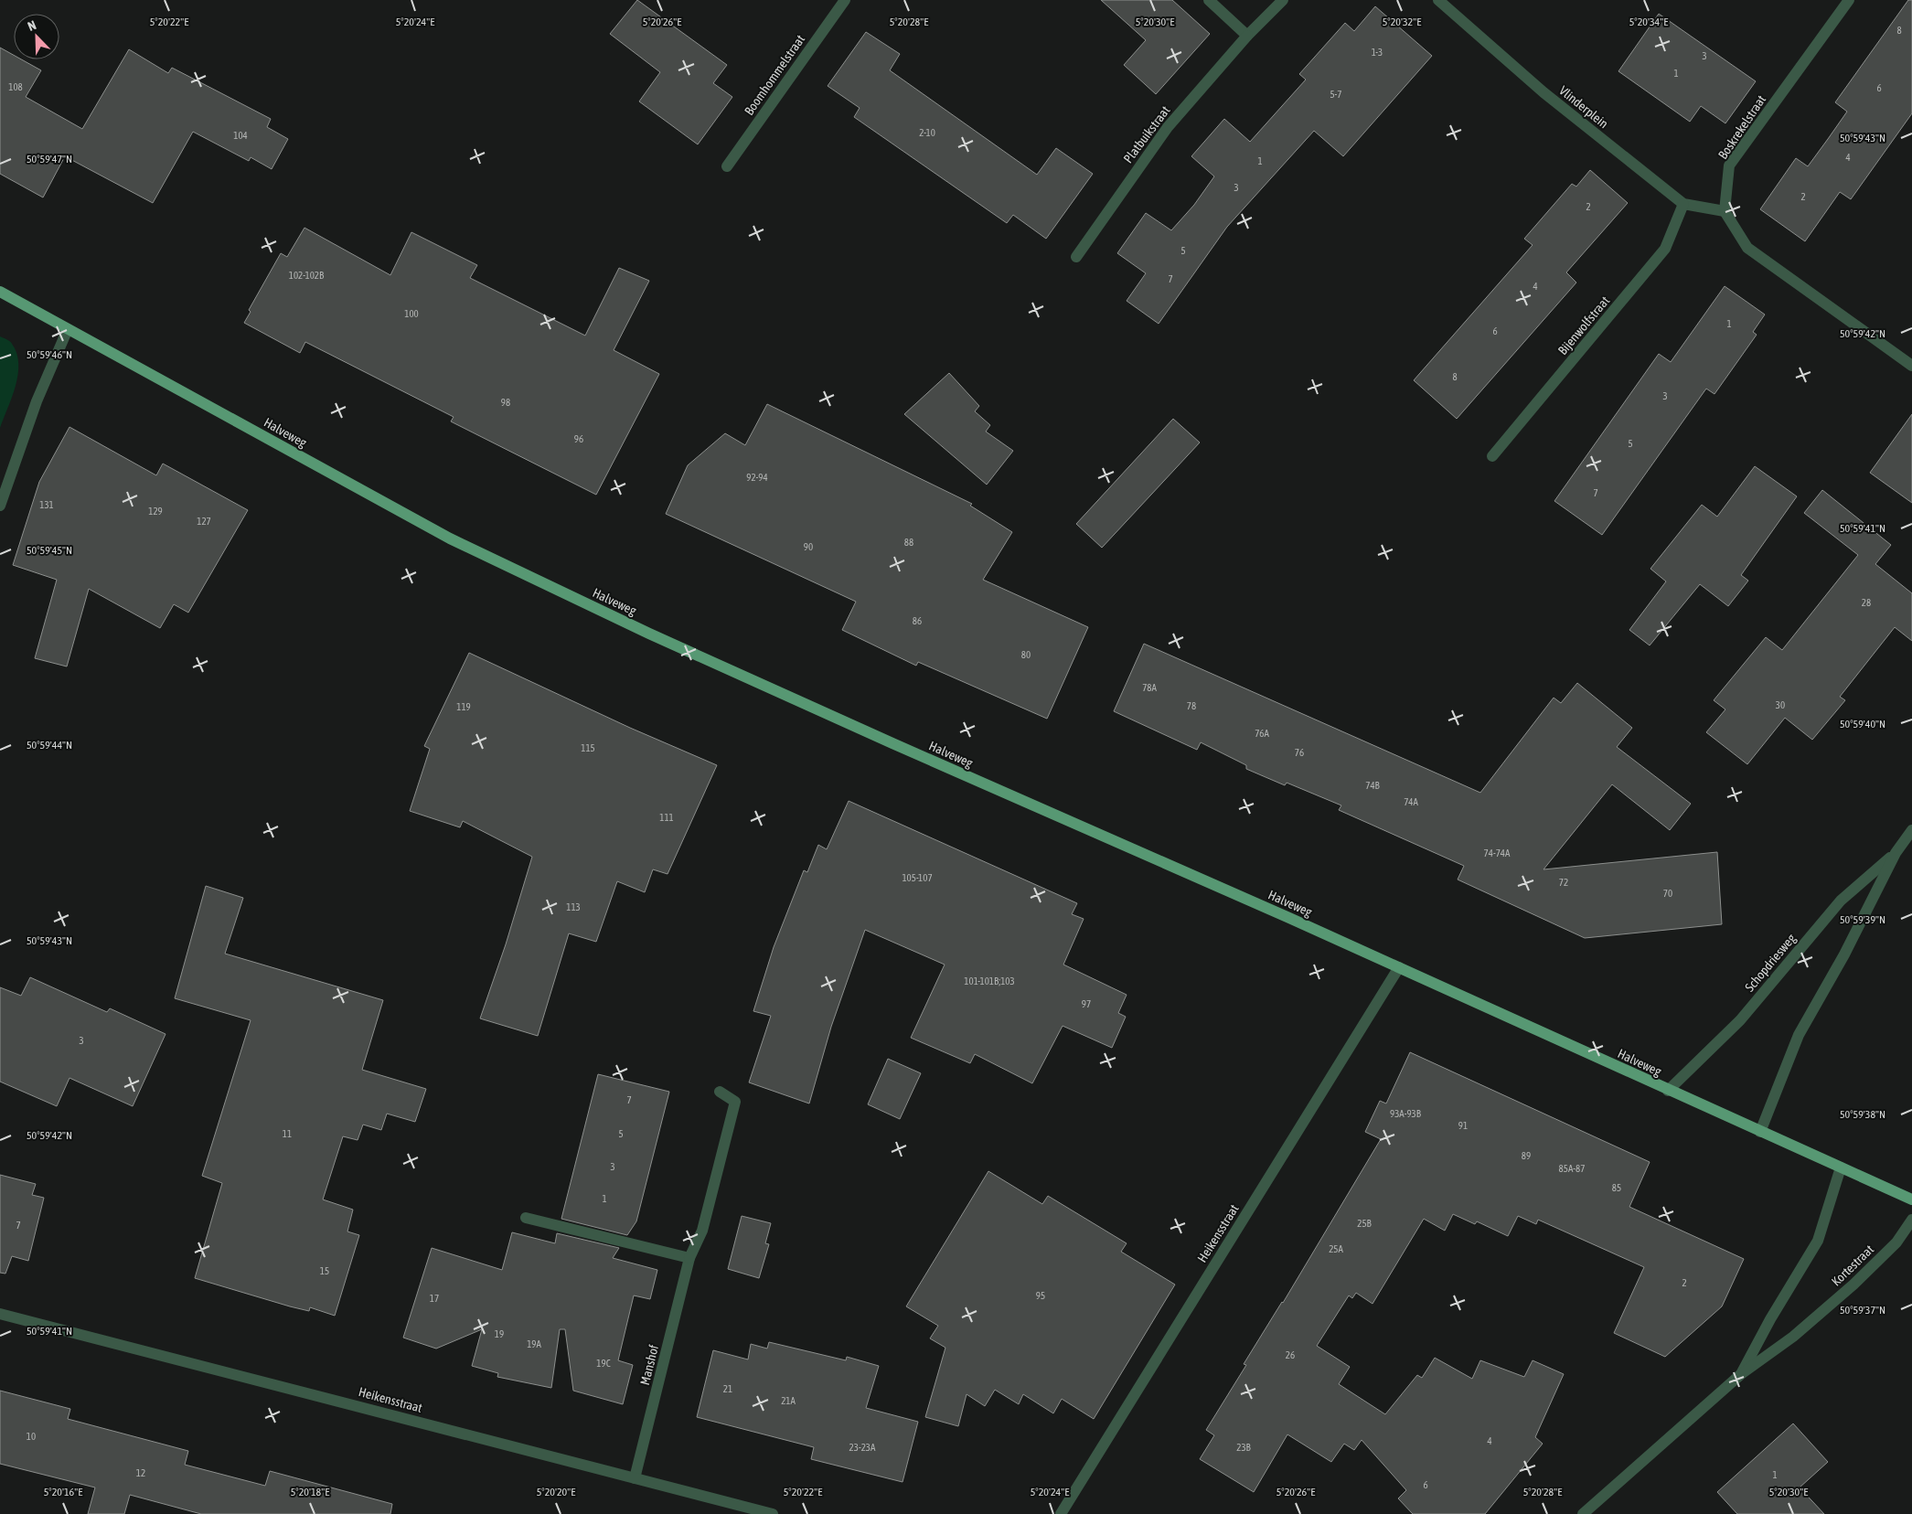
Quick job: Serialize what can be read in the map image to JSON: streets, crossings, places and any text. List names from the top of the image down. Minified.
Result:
{"streets":{"main road":["Halveweg"],"street":["Boomhommelstraat","Vlinderplein","Boskrekelstraat","Platbuikstraat","Bijenwolfstraat","Schopdriesweg","Heikensstraat","Kortestraat","Manshof"]},"crossings":[["Vlinderplein","Boskrekelstraat"],["Vlinderplein","Bijenwolfstraat"],["Halveweg","Schopdriesweg"],["Halveweg","Heikensstraat"],["Halveweg","Kortestraat"],["Heikensstraat","Manshof"]],"house_numbers":["8","1-3","3","1","108","6","5-7","2-10","104","4","1","3","2","2","5","102-102B","7","4","100","1","6","8","3","98","96","5","92-94","7","131","129","127","88","90","28","86","80","78A","30","78","119","76A","115","76","74B","74A","111","74-74A","105-107","72","70","113","101-101B;103","97","3","7","93A-93B","91","11","5","89","3","85A-87","85","1","25B","7","25A","15","2","95","17","19","19A","26","19C","21","21A","10","4","23-23A","23B","12","1","6"],"north":"top left","coordinates":["5°20'22\"E","5°20'24\"E","5°20'26\"E","5°20'28\"E","5°20'30\"E","5°20'32\"E","5°20'34\"E","50°59'43\"N","50°59'47\"N","50°59'42\"N","50°59'46\"N","50°59'41\"N","50°59'45\"N","50°59'40\"N","50°59'44\"N","50°59'39\"N","50°59'38\"N","50°59'37\"N","5°20'16\"E","5°20'18\"E","5°20'20\"E"]}
